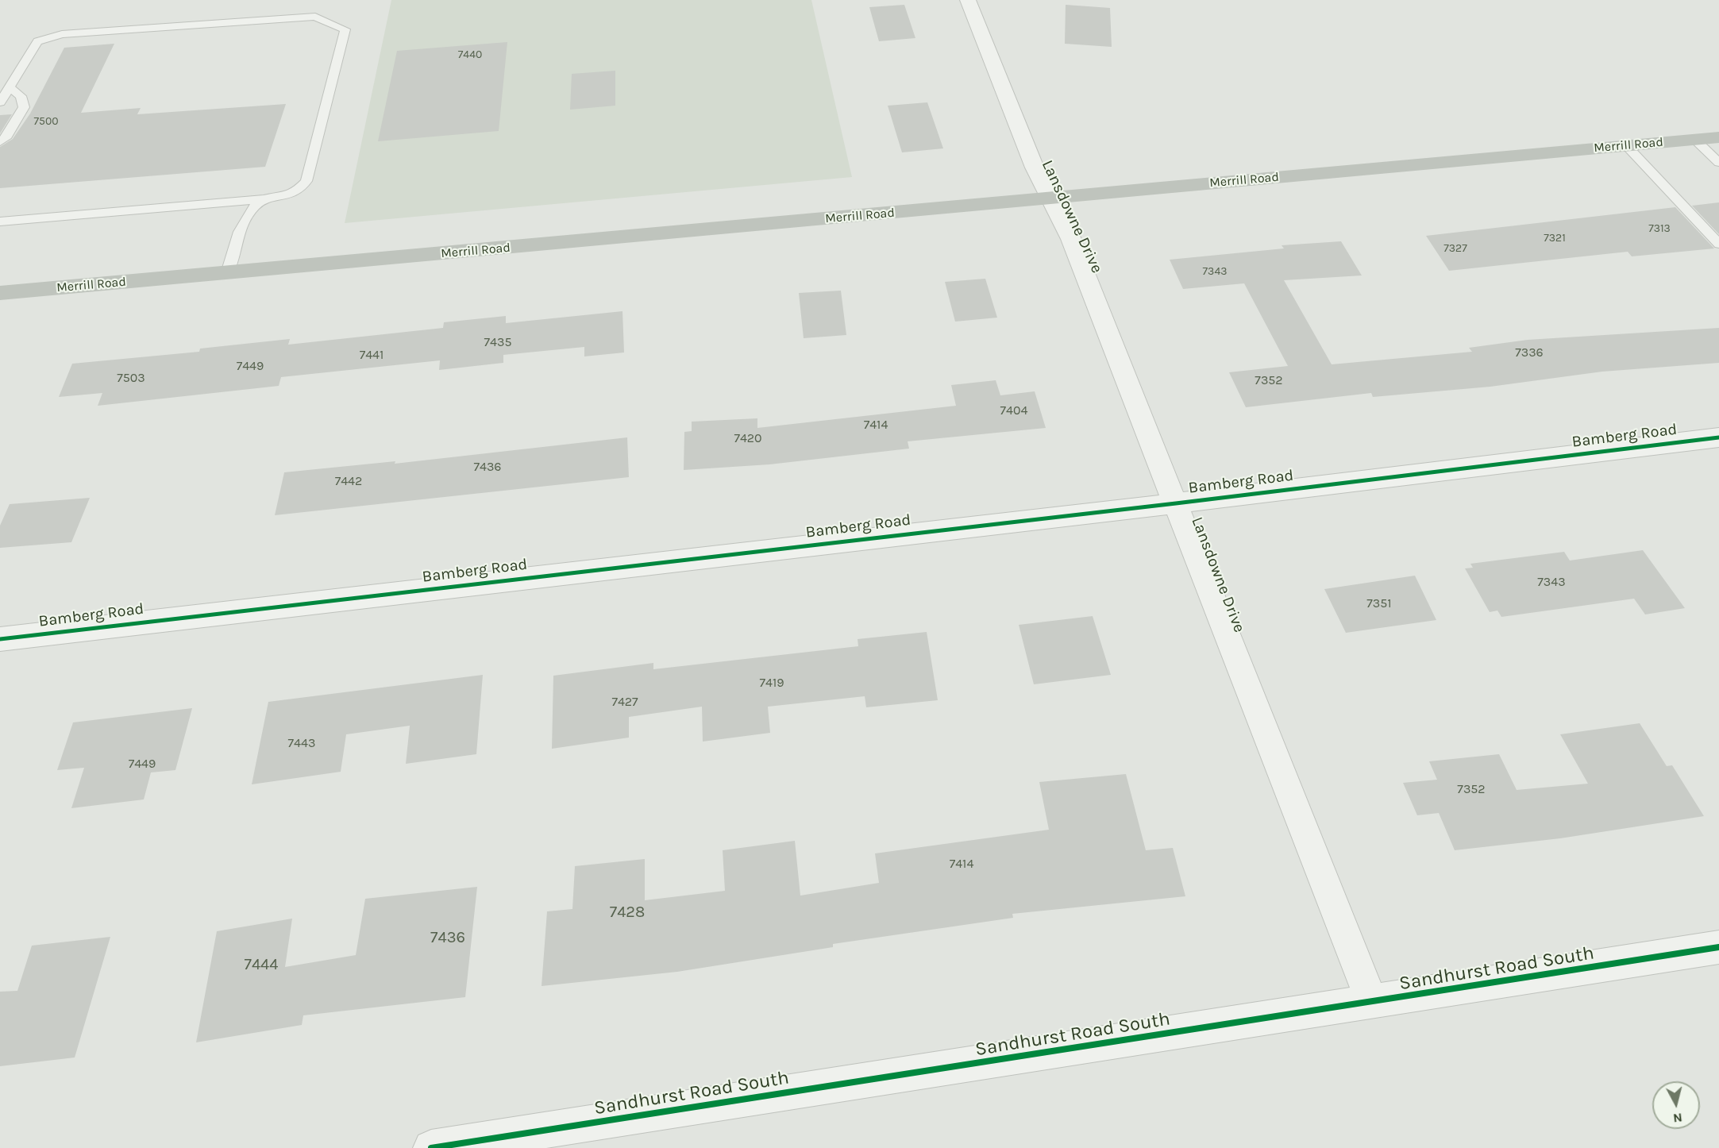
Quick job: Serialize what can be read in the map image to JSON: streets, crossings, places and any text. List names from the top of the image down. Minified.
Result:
{"streets":{"main road":["Merrill Road"],"street":["Lansdowne Drive","Bamberg Road","Sandhurst Road South"]},"crossings":[["Merrill Road","Lansdowne Drive"],["Lansdowne Drive","Bamberg Road"],["Lansdowne Drive","Sandhurst Road South"]],"house_numbers":["7440","7500","7313","7321","7327","7343","7435","7336","7441","7449","7503","7352","7404","7414","7420","7436","7442","7343","7351","7419","7427","7443","7449","7352","7414","7428","7436","7444"],"north":"bottom"}
